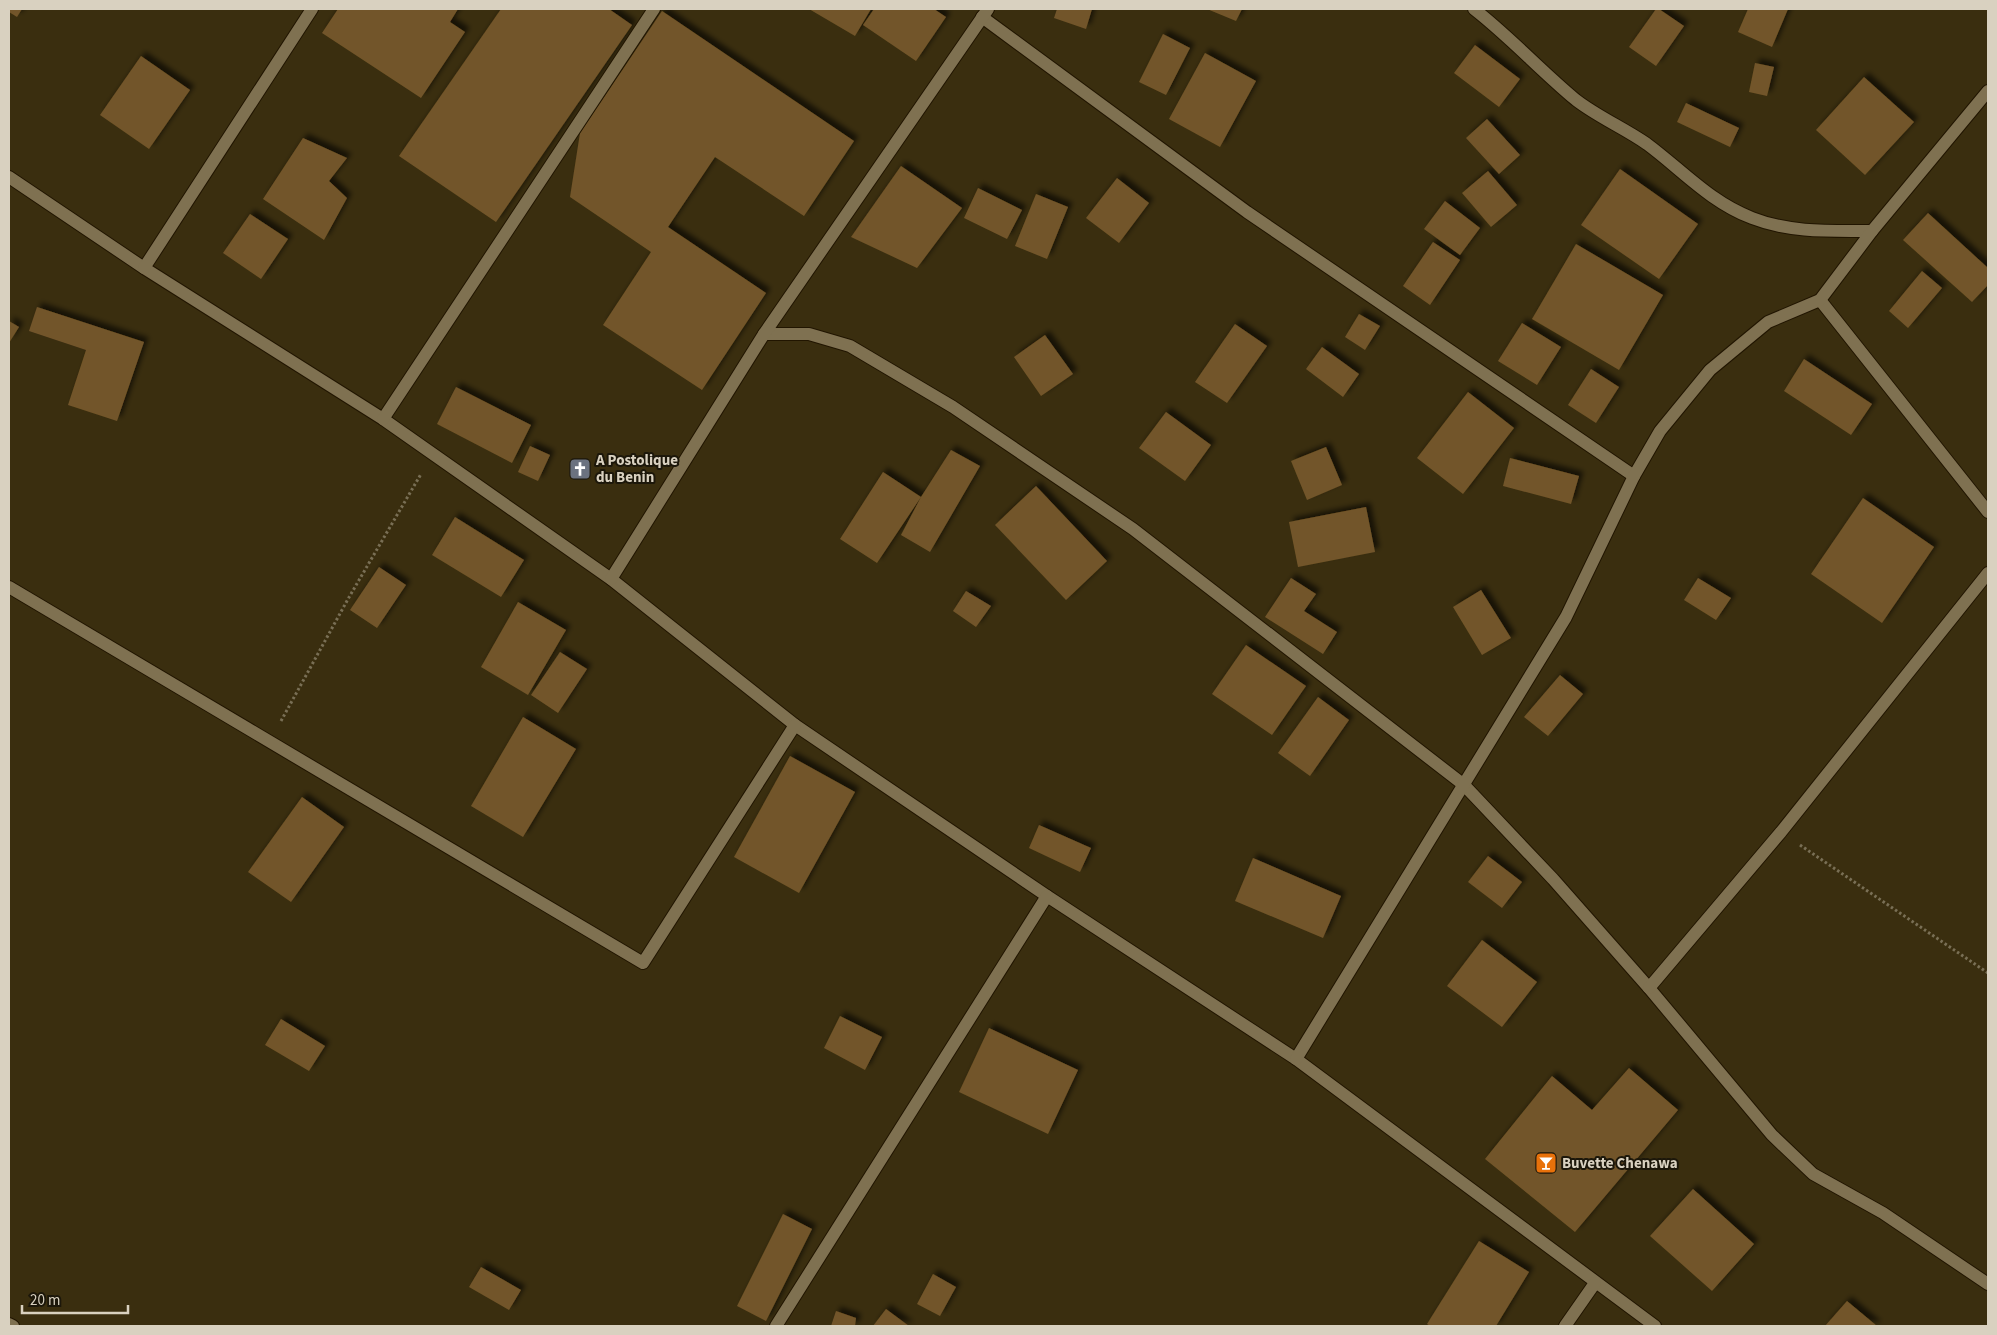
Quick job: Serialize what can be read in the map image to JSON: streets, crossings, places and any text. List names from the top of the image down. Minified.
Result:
{"places":{"church":["A Postolique du Benin"],"bar":["Buvette Chenawa"]},"scale_bar":"20 m"}
